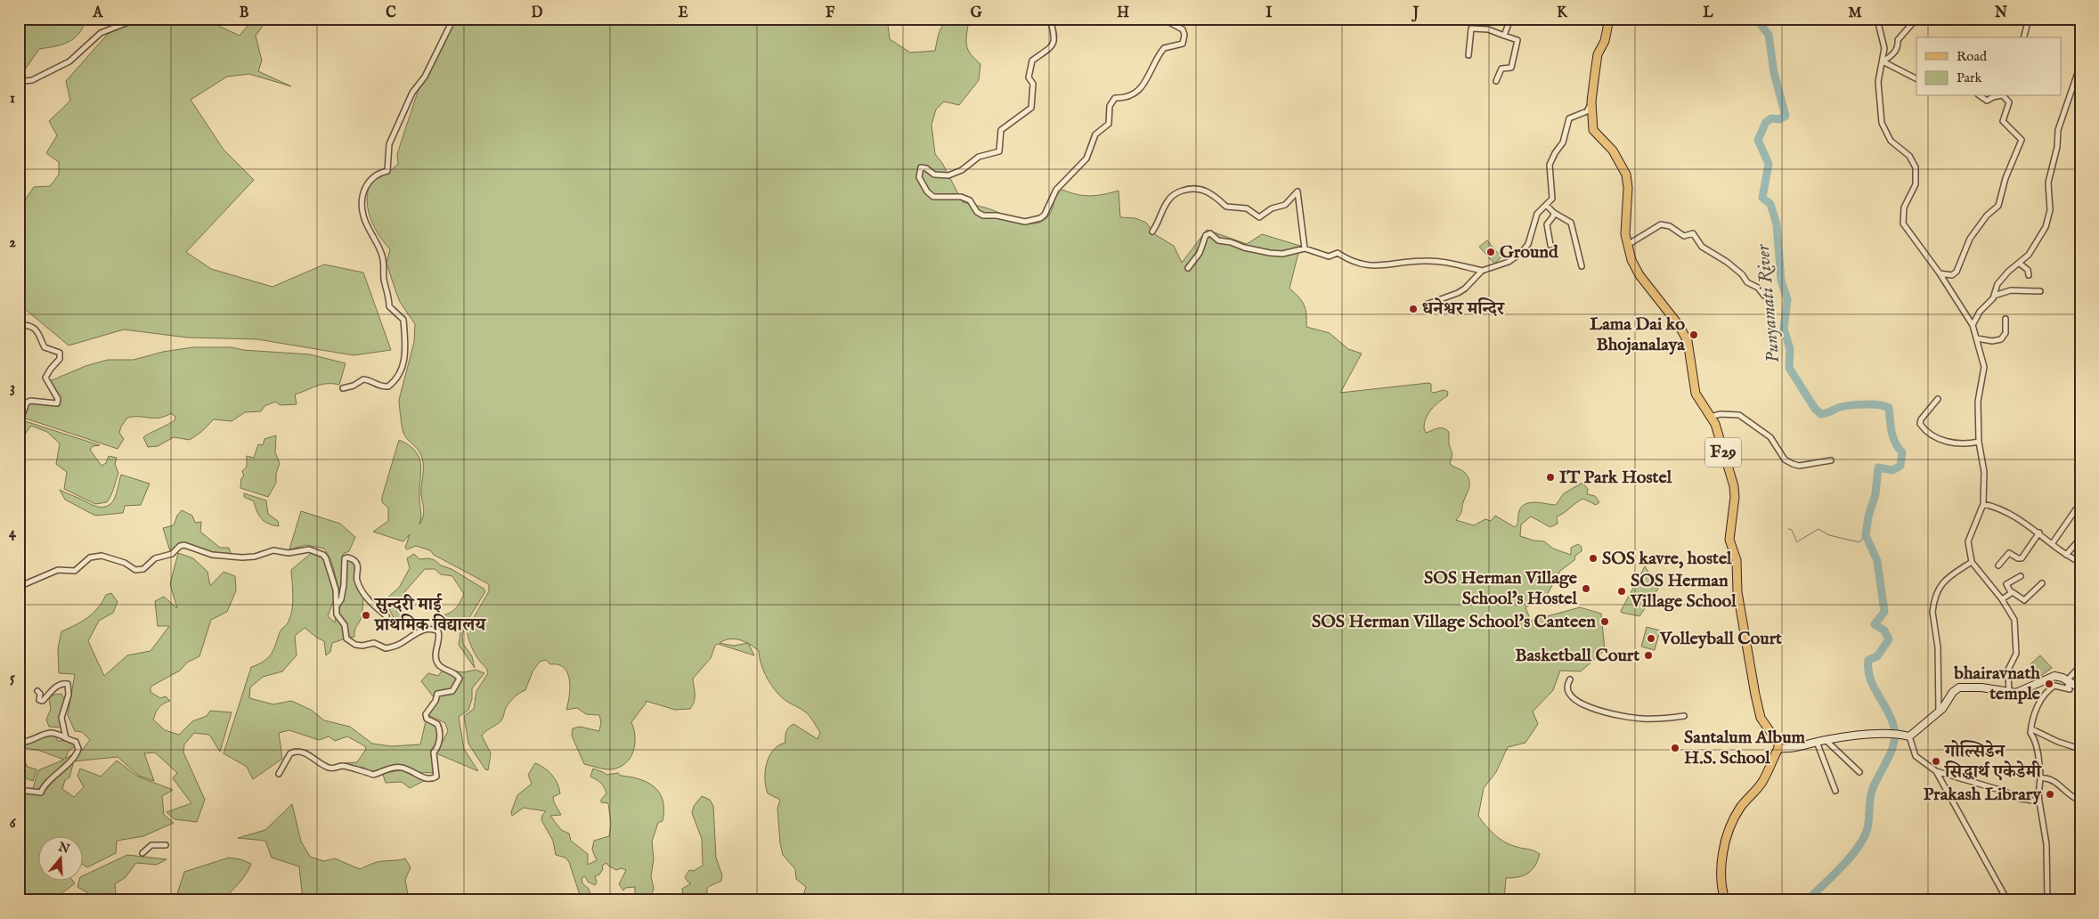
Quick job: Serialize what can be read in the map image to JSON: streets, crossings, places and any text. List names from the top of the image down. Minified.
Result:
{"streets":{"main road":["F29"]},"water":["Punyamati River"],"places":["Ground","धनेश्वर मन्दिर","Lama Dai ko Bhojanalaya","IT Park Hostel","SOS kavre, hostel","SOS Herman Village School's Hostel","SOS Herman Village School","सुन्दरी माई प्राथमिक विद्यालय","SOS Herman Village School's Canteen","Volleyball Court","Basketball Court","bhairavnath temple","Santalum Album H.S. School","गोल्सिडेन सिद्धार्थ एकेडेमी","Prakash Library"],"legend":["Road","Park"],"north":"top","grid":{"columns":["A","B","C","D","E","F","G","H","I","J","K","L","M","N"],"rows":["1","2","3","4","5","6"]}}
